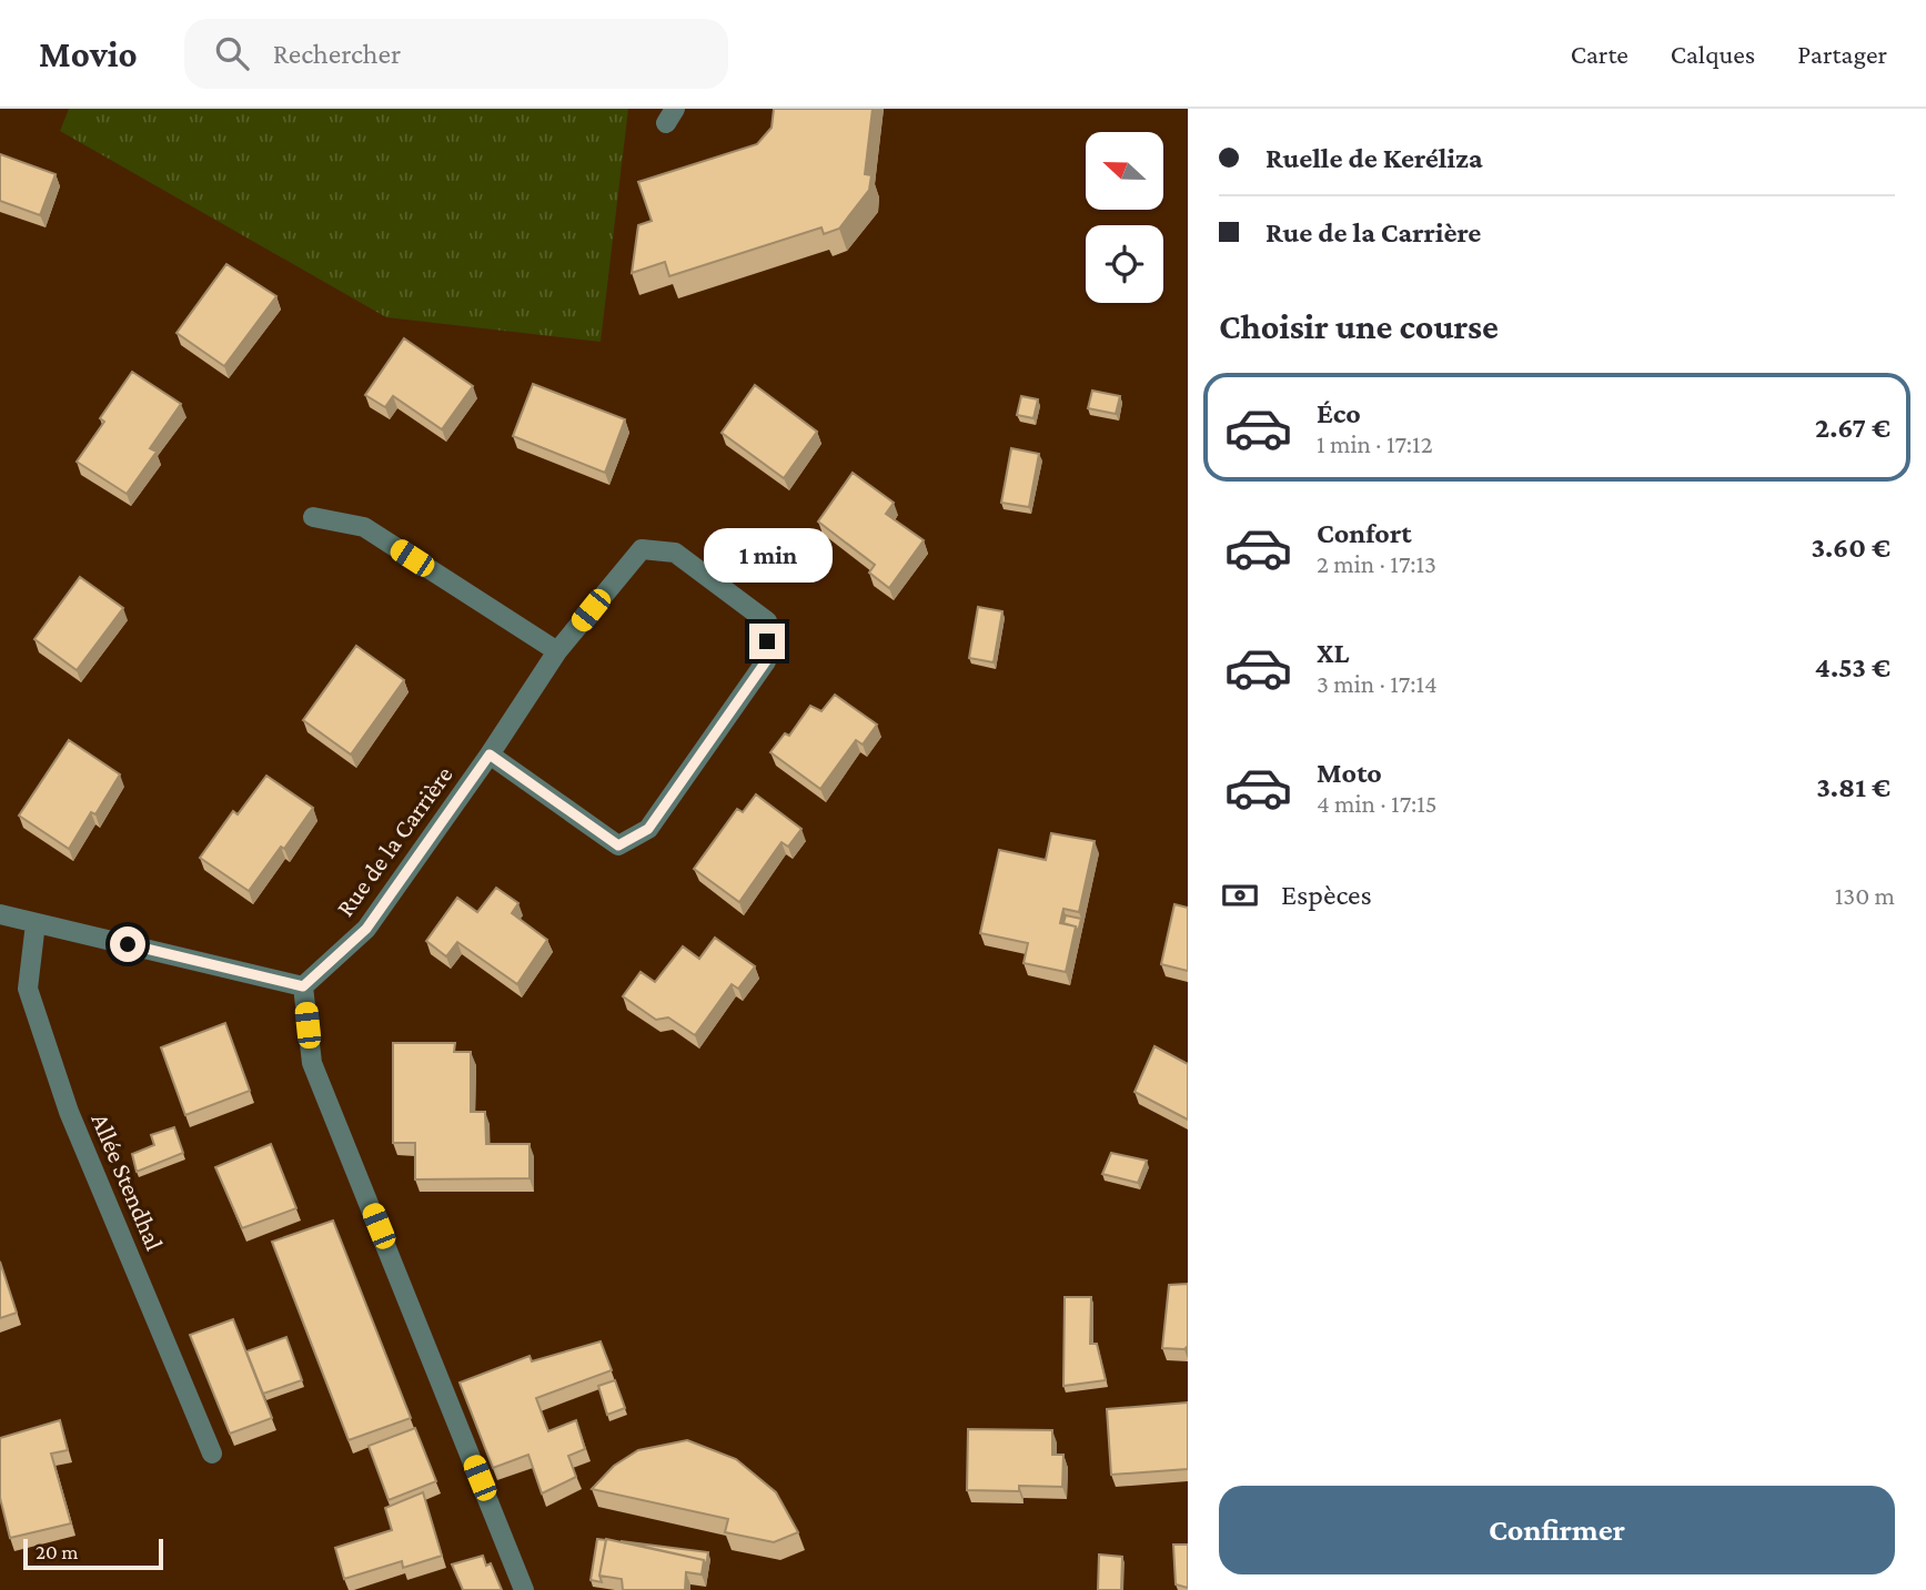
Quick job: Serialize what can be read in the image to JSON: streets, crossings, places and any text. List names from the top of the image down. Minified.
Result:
{"streets":{"street":["Rue de la Carrière","Allée Stendhal"]},"scale_bar":"20 m","north":"left","page":{"header":"Movio","search":"Rechercher","nav":["Carte","Calques","Partager"],"banner":["Ruelle de Keréliza","Rue de la Carrière"],"heading":"Choisir une course","list":[{"name":"Éco","note":"1 min · 17:12","value":"2.67 €"},{"name":"Confort","note":"2 min · 17:13","value":"3.60 €"},{"name":"XL","note":"3 min · 17:14","value":"4.53 €"},{"name":"Moto","note":"4 min · 17:15","value":"3.81 €"}],"bubble":"1 min","pay":["Espèces","130 m"],"buttons":"Confirmer","scale":"20 m"}}
